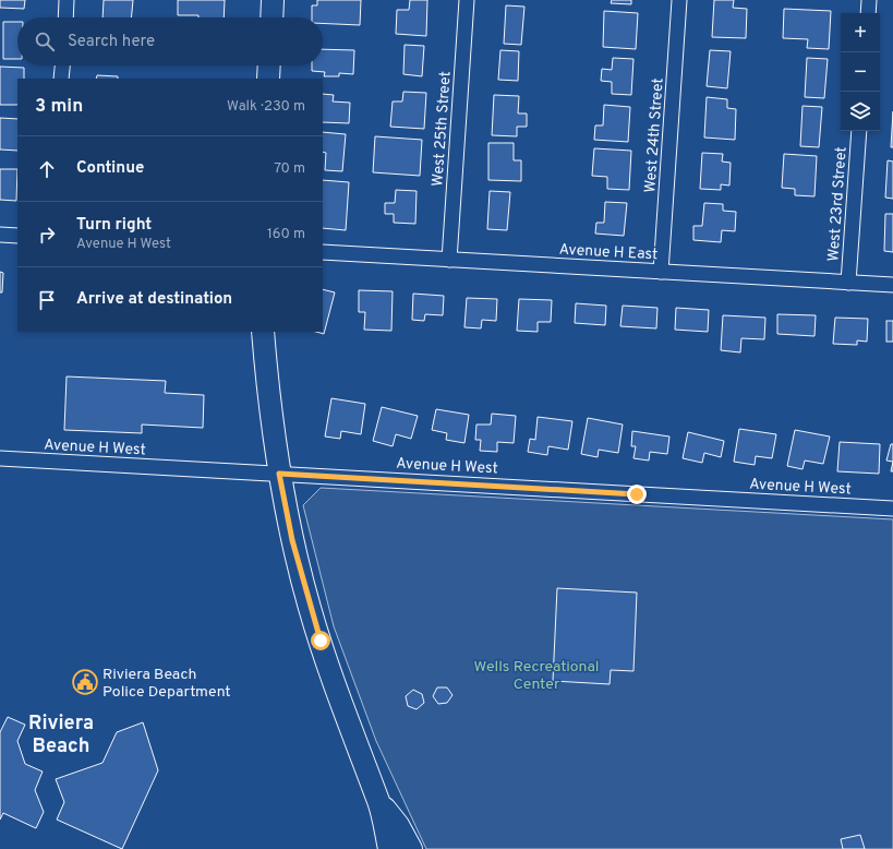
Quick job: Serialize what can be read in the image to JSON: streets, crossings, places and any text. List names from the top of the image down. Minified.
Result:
{"streets":{"street":["West 25th Street","West 24th Street","West 23rd Street","Avenue H East","Avenue H West"]},"crossings":[["West 25th Street","Avenue H East"],["West 24th Street","Avenue H East"],["West 23rd Street","Avenue H East"]],"districts":["Riviera Beach"],"parks":["Wells Recreational Center"],"places":{"public building":["Riviera Beach Police Department"]},"page":{"map_buttons":["+","−"],"search":"Search here","heading":["3 min","Walk · 230 m"],"list":[["Continue","70 m"],["Turn right","Avenue H West","160 m"],"Arrive at destination"]}}
